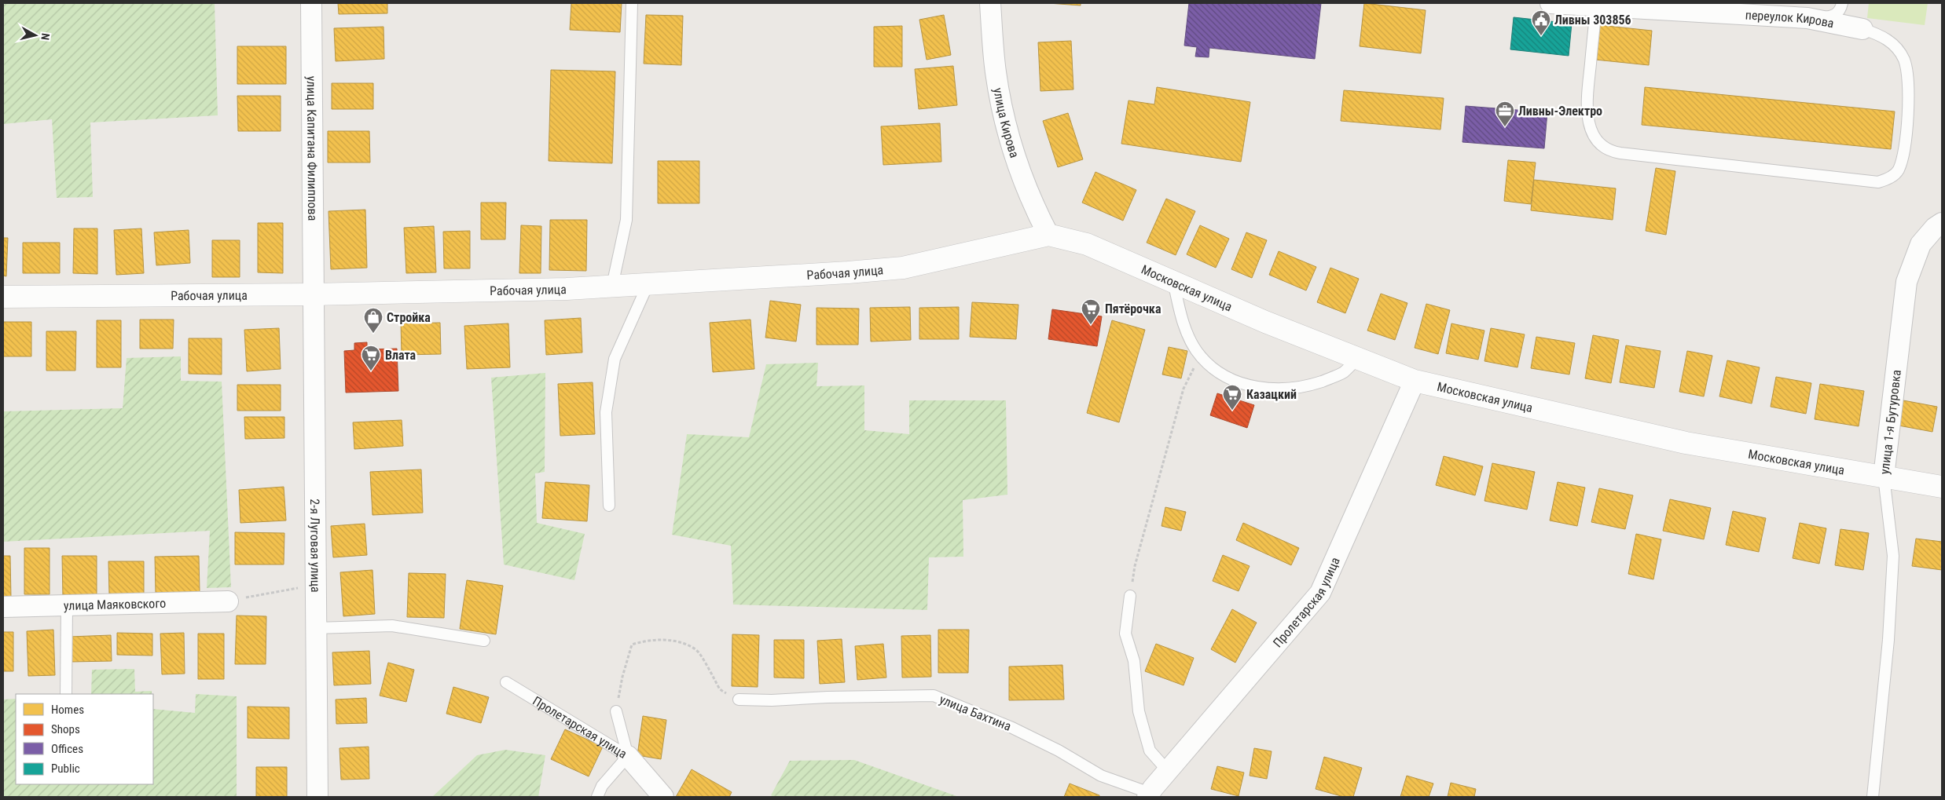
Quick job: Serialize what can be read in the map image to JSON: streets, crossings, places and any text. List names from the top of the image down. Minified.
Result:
{"streets":{"street":["переулок Кирова","улица Кирова","улица Капитана Филиппова","Рабочая улица","Московская улица","улица 1-я Бутуровка","2-я Луговая улица","Пролетарская улица","улица Маяковского"],"lane":["улица Бахтина"]},"crossings":[["улица Кирова","Рабочая улица"],["улица Кирова","Московская улица"],["улица Капитана Филиппова","Рабочая улица"],["улица Капитана Филиппова","2-я Луговая улица"],["Рабочая улица","Московская улица"],["Рабочая улица","2-я Луговая улица"],["Московская улица","улица 1-я Бутуровка"],["Московская улица","Пролетарская улица"],["Пролетарская улица","улица Бахтина"]],"places":{"public building":["Ливны 303856"],"office":["Ливны-Электро"],"supermarket":["Пятёрочка","Влата","Казацкий"],"shop":["Стройка"]},"legend":["Homes","Shops","Offices","Public"],"north":"right"}
